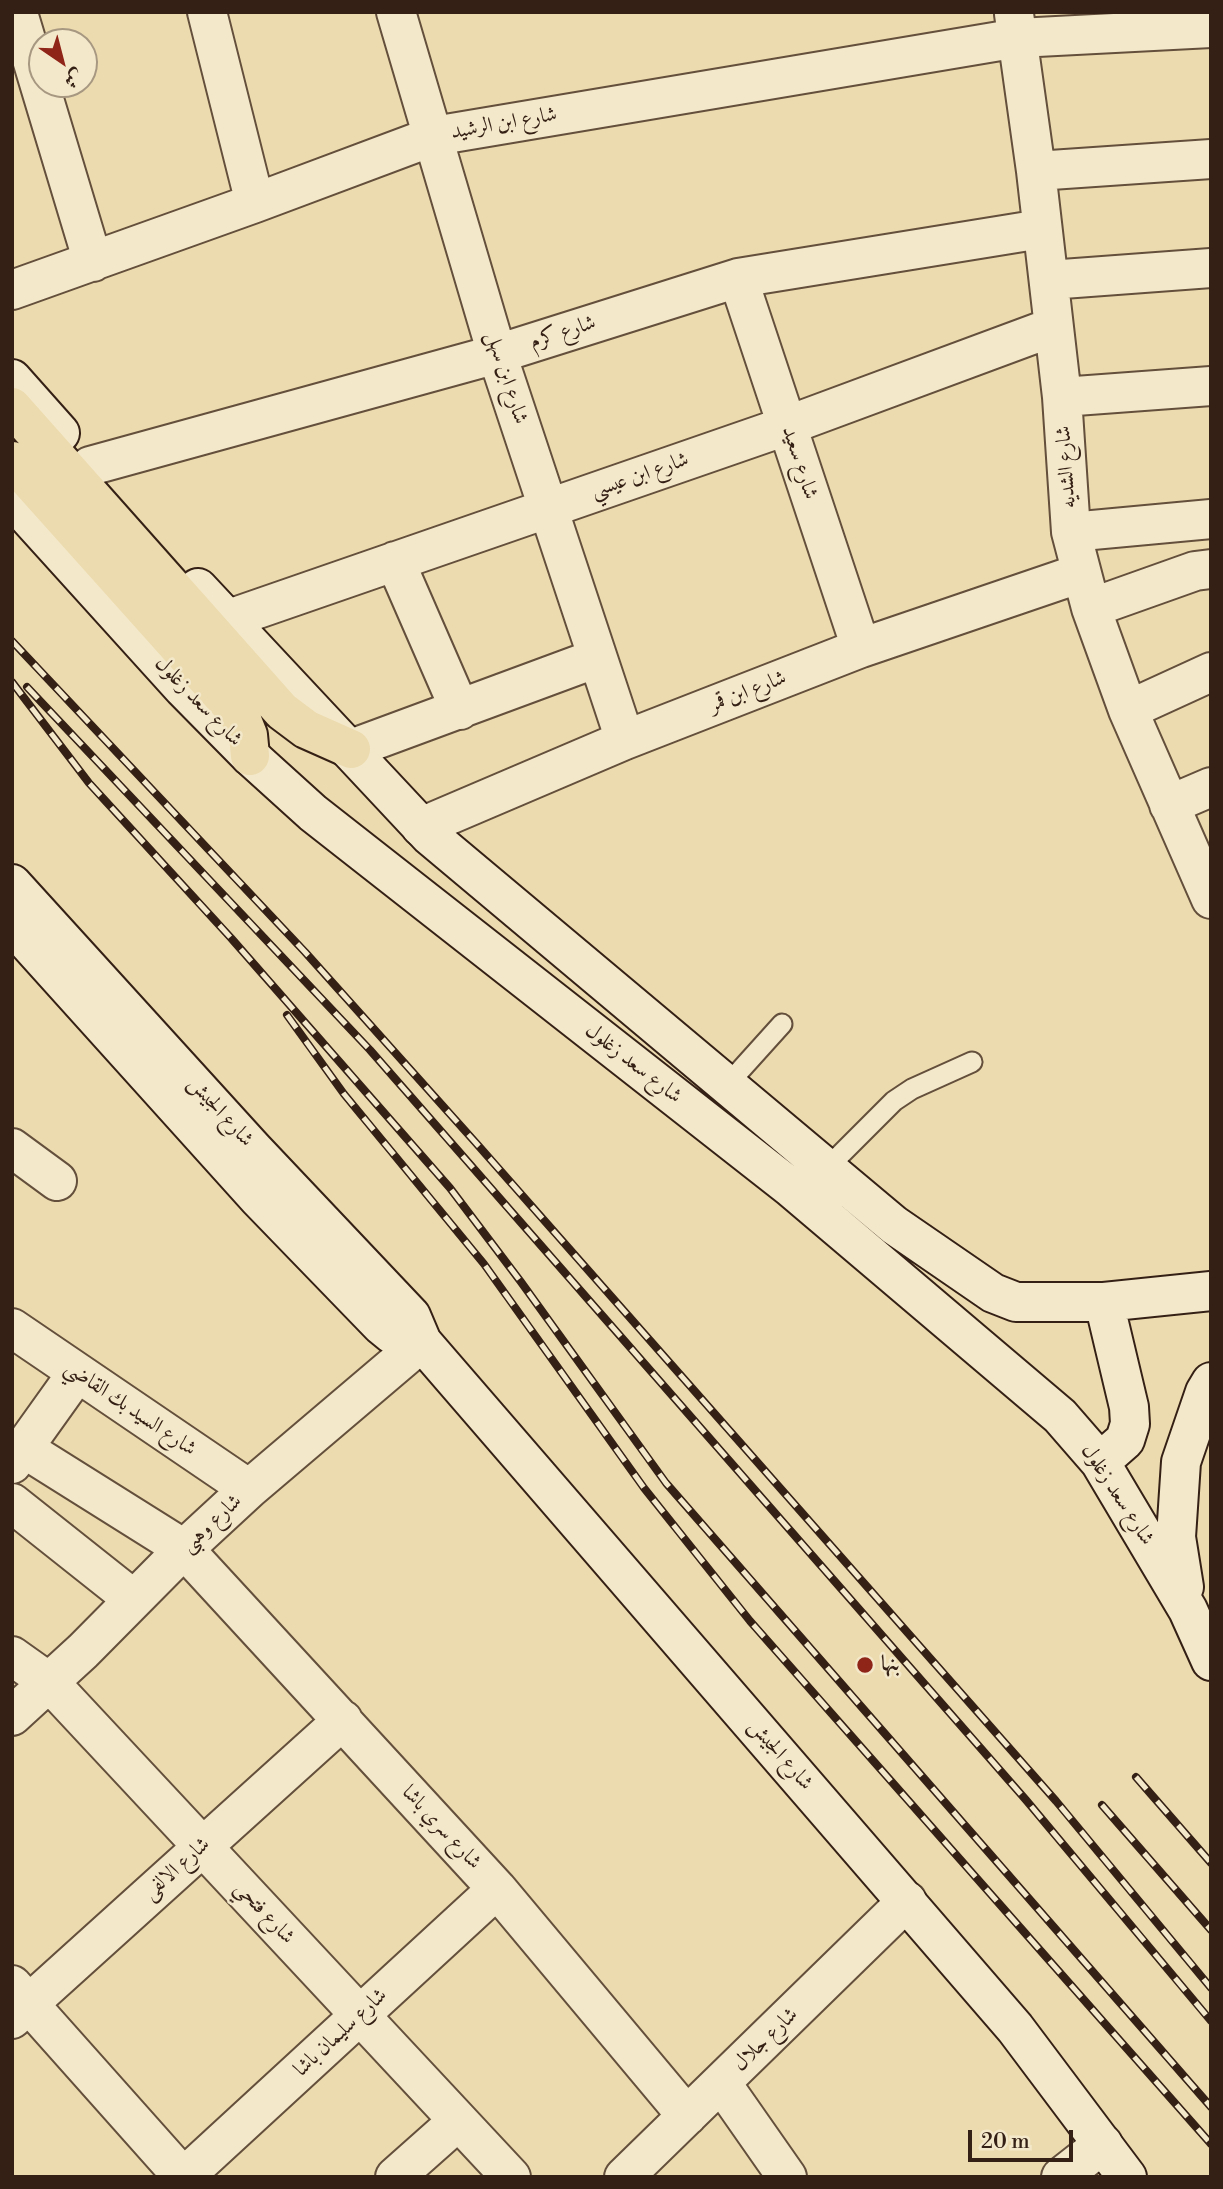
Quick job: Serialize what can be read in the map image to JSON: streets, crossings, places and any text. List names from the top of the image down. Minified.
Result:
{"streets":{"street":["شارع ابن الرشيد","شارع كرم","شارع ابن سهل","شارع سعيد","شارع الشديه","شارع ابن عيسي","شارع ابن قمر","شارع سعد زغلول","شارع الجيش","شارع السيد بك القاضي","شارع وهبى","شارع سري باشا","شارع الالفى","شارع فتحي","شارع سليمان باشا","شارع جلال"]},"crossings":[["شارع ابن الرشيد","شارع ابن سهل"],["شارع ابن الرشيد","شارع الشديه"],["شارع كرم","شارع ابن سهل"],["شارع كرم","شارع سعيد"],["شارع كرم","شارع الشديه"],["شارع كرم","شارع سعد زغلول"],["شارع ابن سهل","شارع ابن عيسي"],["شارع ابن سهل","شارع ابن قمر"],["شارع سعيد","شارع ابن عيسي"],["شارع سعيد","شارع ابن قمر"],["شارع الشديه","شارع ابن عيسي"],["شارع الشديه","شارع ابن قمر"],["شارع ابن عيسي","شارع سعد زغلول"],["شارع ابن قمر","شارع سعد زغلول"],["شارع الجيش","شارع وهبى"],["شارع الجيش","شارع جلال"],["شارع السيد بك القاضي","شارع وهبى"],["شارع وهبى","شارع سري باشا"],["شارع وهبى","شارع فتحي"],["شارع سري باشا","شارع الالفى"],["شارع سري باشا","شارع سليمان باشا"],["شارع سري باشا","شارع جلال"],["شارع الالفى","شارع فتحي"],["شارع فتحي","شارع سليمان باشا"]],"places":["بنها"],"scale_bar":"20 m","north":"bottom right"}
